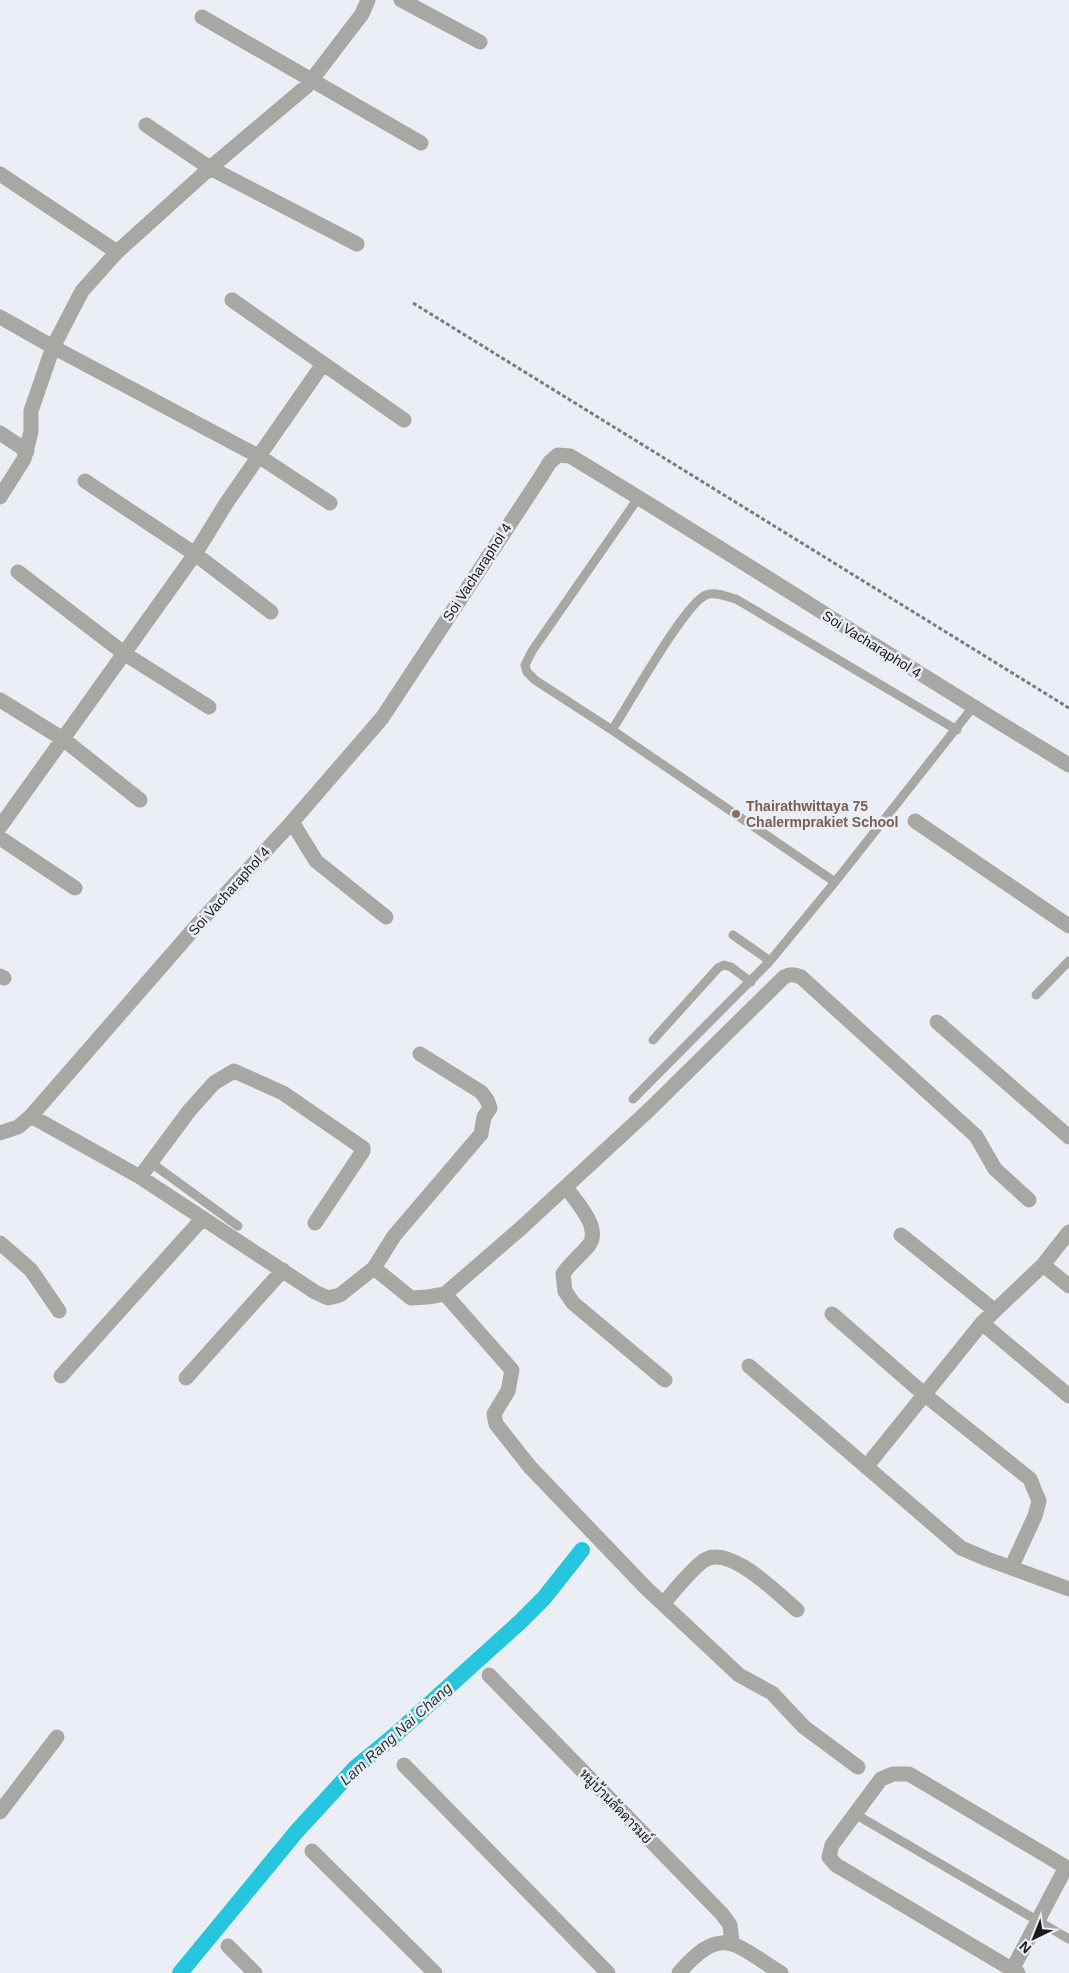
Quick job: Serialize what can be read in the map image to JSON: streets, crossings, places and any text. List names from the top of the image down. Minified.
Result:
{"streets":{"street":["Soi Vacharaphol 4","หมู่บ้านลัดดารมย์"]},"water":["Lam Rang Nai Chang"],"places":["Thairathwittaya 75 Chalermprakiet School"],"north":"bottom left"}
